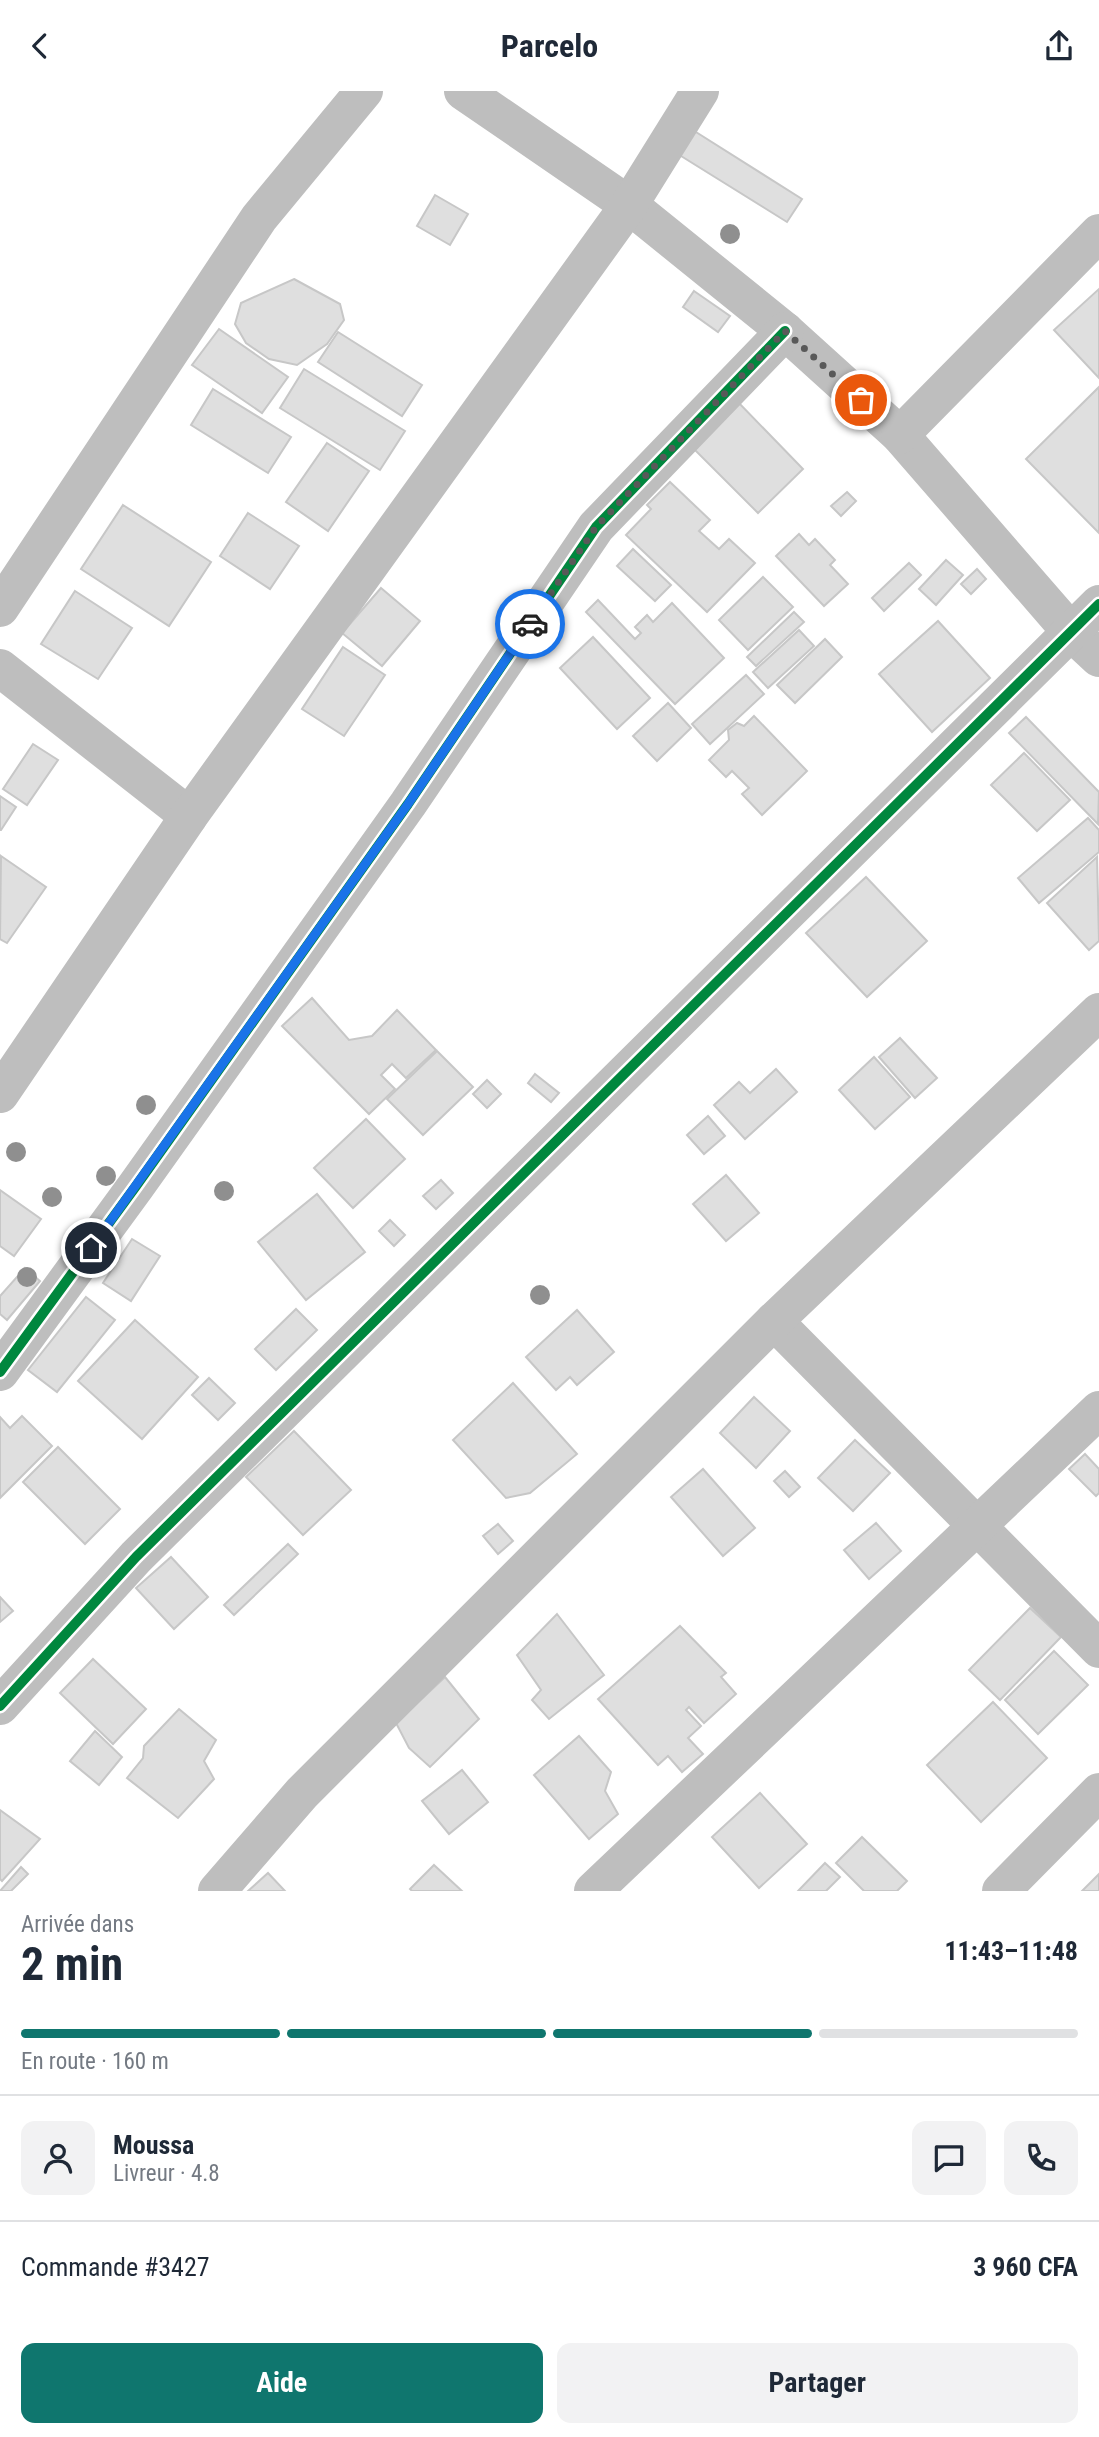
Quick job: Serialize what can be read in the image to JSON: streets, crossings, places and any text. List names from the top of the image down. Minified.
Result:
{"page":{"header":"Parcelo","heading":["2 min","Arrivée dans","11:43–11:48"],"panel":["Moussa","Livreur · 4.8","Commande #3427","3 960 CFA"],"bar":"En route · 160 m","buttons":["Aide","Partager"]}}
